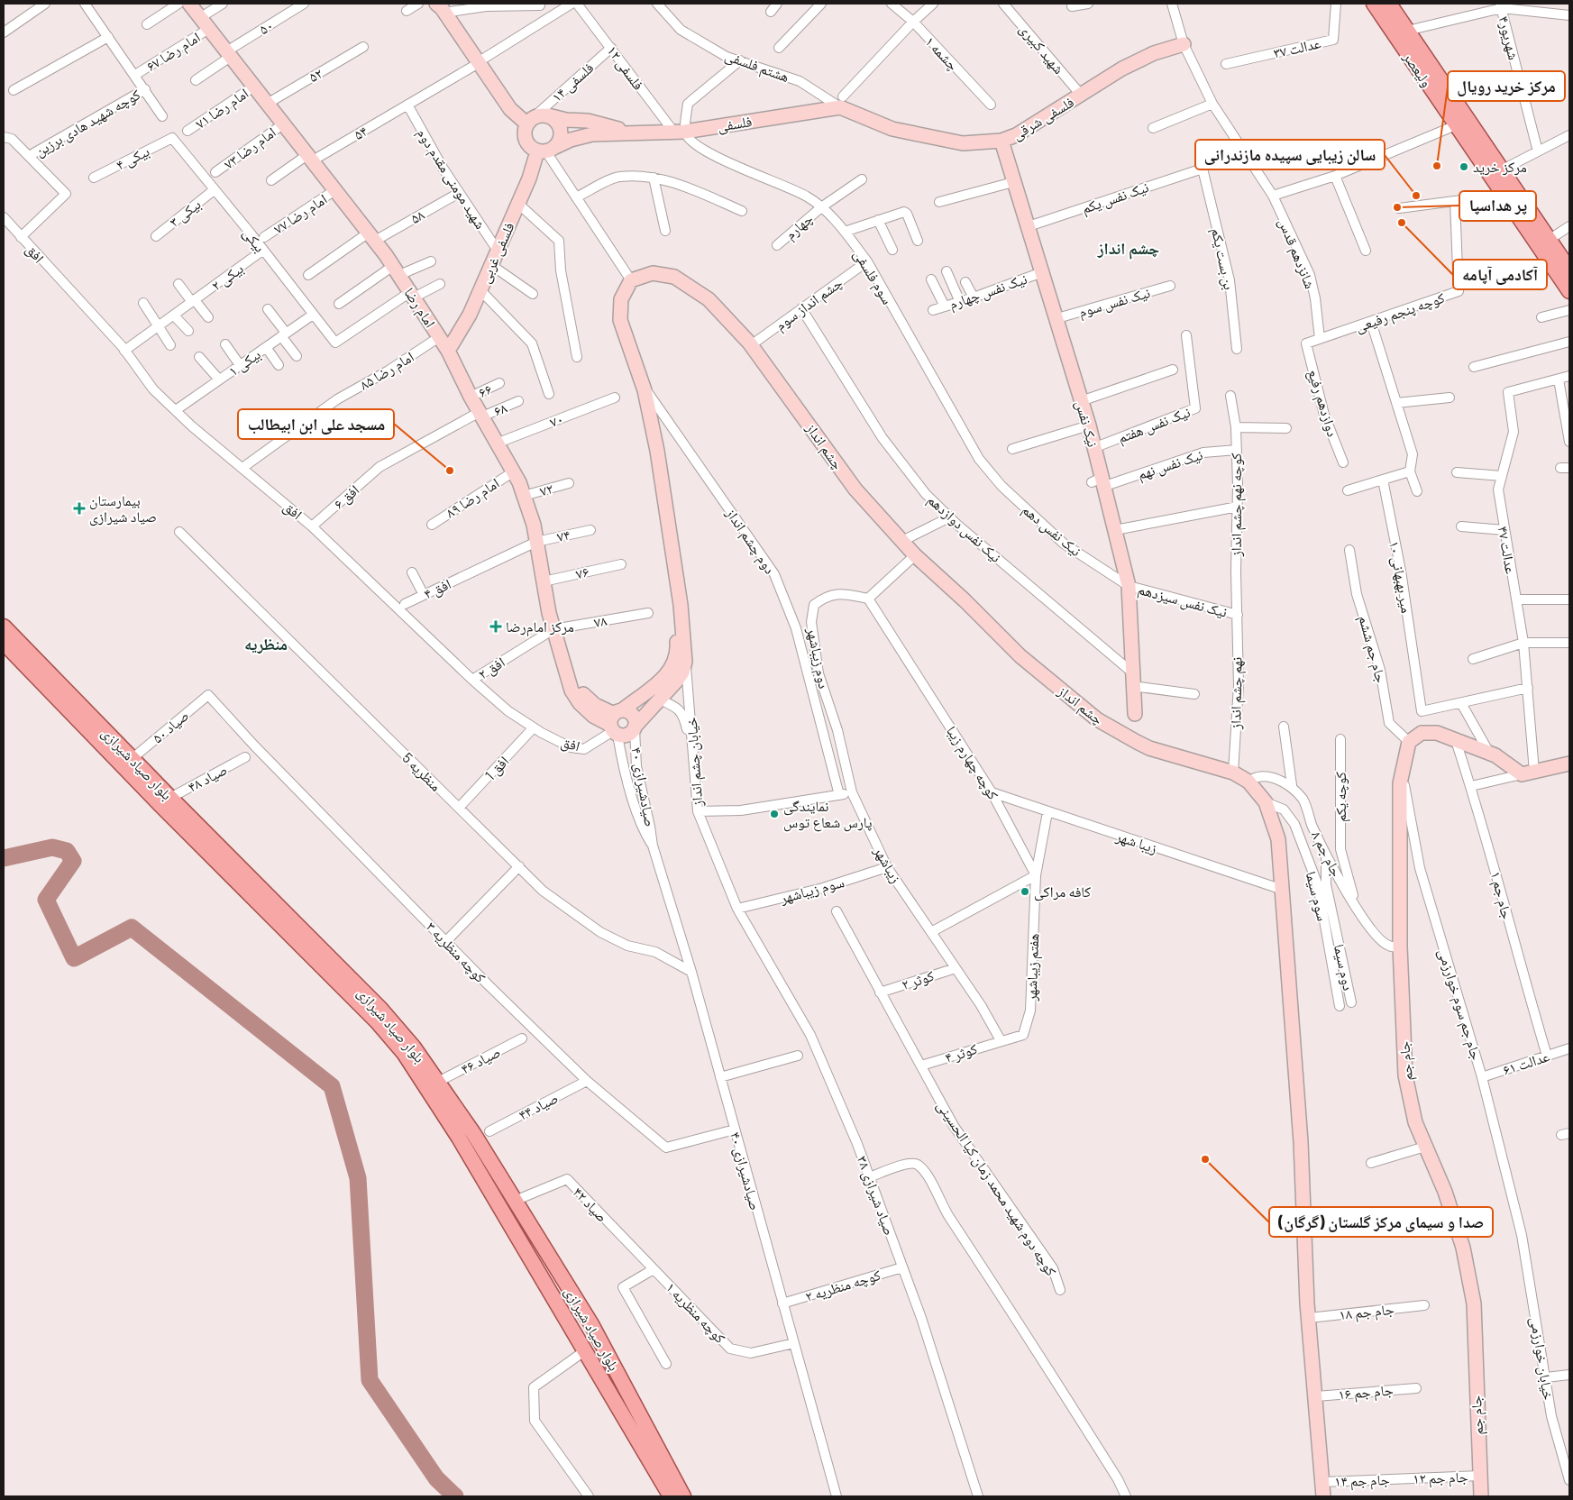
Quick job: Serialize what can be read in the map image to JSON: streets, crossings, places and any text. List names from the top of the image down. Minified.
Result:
{"streets":{"main road":["ولیعصر","بلوار صیاد شیرازی"],"street":["۵۰","شهریور۴","عدالت ۳۷","شهید کبیری","امام رضا ۶۷","چشمه ۱","هشتم فلسفی","۱۲ فلسفی","۵۲","۱۴ فلسفی","امام رضا ۷۱","فلسفی شرقی","کوچه شهید هادی برزین","فلسفی","۵۴","امام رضا ۷۳","۴ بیکی","شهید مومنی مقدم دوم","نیک نفس یکم","۳ بیکی","امام رضا ۷۷","۵۸","چهارم","بیکی","فلسفی غربی","افق","شانزدهم قدس","بن بست یکم","۲ بیکی","سوم فلسفی","نیک نفس چهارم","نیک نفس سوم","چشم انداز سوم","امام رضا","کوچه پنجم رفیعی","۱ بیکی","امام رضا ۸۵","۶۶","دوازدهم رفیع","۶۸","۷۰","نیک نفس","نیک نفس هفتم","چشم انداز","نیک نفس نهم","۷۲","افق ۶","امام رضا ۸۹","کوچه نهم چشم انداز","نیک نفس دوازدهم","نیک نفس دهم","۷۴","دوم چشم انداز","عدالت ۴۷","۷۶","۱۰ میر بهبهانی","افق ۴","نیک نفس سیزدهم","۷۸","جام جم ششم","دوم زیباشهر","افق ۲","نهم چشم انداز","صیاد ۵۰","خیابان چشم انداز","کوچه چهارم زیبا","افق 1","منظریه 5","صیاد ۴۸","۴۰ صیادشیرازی","کوچه یکم","زیبا شهر","۸ جام جم","زیباشهر","سوم زیباشهر","۱ جام جم","سوم سیما","کوچه منظریه ۳","هفتم زیباشهر","دوم سیما","کوثر ۲","جام جم سوم خوارزمی","کوثر ۴","صیاد ۴۶","جام جم","عدالت ۶۱","صیاد ۴۴","کوچه دوم شهید محمد زمان کیا الحسینی","صیاد شیرازی ۳۸","صیاد ۴۲","کوچه منظریه ۲","۱۸ جام جم","کوچه منظریه ۱","خیابان خوارزمی","۱۶ جام جم","۱۲ جام جم","۱۴ جام جم"]},"crossings":[["۵۰","امام رضا"],["شهید کبیری","فلسفی شرقی"],["امام رضا ۶۷","امام رضا"],["هشتم فلسفی","فلسفی شرقی"],["هشتم فلسفی","فلسفی"],["۱۲ فلسفی","۱۴ فلسفی"],["۱۲ فلسفی","فلسفی"],["۱۲ فلسفی","سوم فلسفی"],["۵۲","امام رضا"],["۱۴ فلسفی","فلسفی غربی"],["امام رضا ۷۱","امام رضا"],["فلسفی شرقی","فلسفی"],["فلسفی شرقی","شانزدهم قدس"],["فلسفی شرقی","نیک نفس"],["فلسفی","سوم فلسفی"],["۵۴","شهید مومنی مقدم دوم"],["۵۴","امام رضا"],["امام رضا ۷۳","امام رضا"],["۴ بیکی","بیکی"],["شهید مومنی مقدم دوم","۵۸"],["شهید مومنی مقدم دوم","فلسفی غربی"],["نیک نفس یکم","بن بست یکم"],["نیک نفس یکم","نیک نفس"],["۳ بیکی","بیکی"],["امام رضا ۷۷","امام رضا"],["۵۸","امام رضا"],["چهارم","سوم فلسفی"],["بیکی","۲ بیکی"],["بیکی","امام رضا"],["بیکی","۱ بیکی"],["فلسفی غربی","امام رضا"],["افق","۲ بیکی"],["افق","امام رضا"],["افق","۱ بیکی"],["افق","امام رضا ۸۵"],["افق","افق ۶"],["افق","افق ۲"],["افق","افق 1"],["افق","۴۰ صیادشیرازی"],["شانزدهم قدس","کوچه پنجم رفیعی"],["سوم فلسفی","چشم انداز سوم"],["سوم فلسفی","نیک نفس دهم"],["نیک نفس چهارم","نیک نفس"],["نیک نفس سوم","نیک نفس"],["چشم انداز سوم","چشم انداز"],["چشم انداز سوم","نیک نفس دوازدهم"],["امام رضا","امام رضا ۸۵"],["امام رضا","۶۶"],["امام رضا","۶۸"],["امام رضا","۷۰"],["امام رضا","۷۲"],["امام رضا","امام رضا ۸۹"],["امام رضا","۷۴"],["امام رضا","۷۶"],["امام رضا","۷۸"],["امام رضا","افق ۲"],["امام رضا","۴۰ صیادشیرازی"],["کوچه پنجم رفیعی","دوازدهم رفیع"],["۶۸","افق ۶"],["نیک نفس","نیک نفس هفتم"],["نیک نفس","نیک نفس نهم"],["نیک نفس","نیک نفس دوازدهم"],["نیک نفس","نیک نفس دهم"],["نیک نفس","نیک نفس سیزدهم"],["چشم انداز","نهم چشم انداز"],["چشم انداز","سوم سیما"],["نیک نفس نهم","کوچه نهم چشم انداز"],["کوچه نهم چشم انداز","نیک نفس سیزدهم"],["کوچه نهم چشم انداز","نهم چشم انداز"],["نیک نفس دهم","نیک نفس سیزدهم"],["۷۴","افق ۴"],["نیک نفس سیزدهم","نهم چشم انداز"],["۷۸","افق ۲"],["جام جم ششم","جام جم"],["دوم زیباشهر","کوچه چهارم زیبا"],["دوم زیباشهر","زیباشهر"],["صیاد ۵۰","بلوار صیاد شیرازی"],["صیاد ۵۰","کوچه منظریه ۳"],["خیابان چشم انداز","سوم زیباشهر"],["خیابان چشم انداز","صیاد شیرازی ۳۸"],["کوچه چهارم زیبا","زیبا شهر"],["کوچه چهارم زیبا","هفتم زیباشهر"],["بلوار صیاد شیرازی","صیاد ۴۸"],["بلوار صیاد شیرازی","صیاد ۴۶"],["بلوار صیاد شیرازی","صیاد ۴۲"],["افق 1","منظریه 5"],["منظریه 5","۴۰ صیادشیرازی"],["۴۰ صیادشیرازی","کوچه منظریه ۳"],["۴۰ صیادشیرازی","کوچه منظریه ۲"],["۴۰ صیادشیرازی","کوچه منظریه ۱"],["کوچه یکم","۸ جام جم"],["۸ جام جم","دوم سیما"],["۸ جام جم","جام جم"],["زیباشهر","سوم زیباشهر"],["زیباشهر","هفتم زیباشهر"],["زیباشهر","کوثر ۲"],["زیباشهر","کوثر ۴"],["سوم زیباشهر","صیاد شیرازی ۳۸"],["۱ جام جم","عدالت ۶۱"],["کوچه منظریه ۳","صیاد ۴۴"],["هفتم زیباشهر","کوثر ۴"],["کوثر ۲","کوچه دوم شهید محمد زمان کیا الحسینی"],["جام جم سوم خوارزمی","جام جم"],["جام جم سوم خوارزمی","عدالت ۶۱"],["جام جم سوم خوارزمی","خیابان خوارزمی"],["کوثر ۴","کوچه دوم شهید محمد زمان کیا الحسینی"],["جام جم","۱۲ جام جم"],["صیاد شیرازی ۳۸","کوچه منظریه ۲"],["صیاد ۴۲","کوچه منظریه ۱"],["۱۲ جام جم","۱۴ جام جم"]],"districts":["چشم انداز","منظریه"],"places":{"other":["مرکز خرید رویال","مرکز خرید","سالن زیبایی سپیده مازندرانی","پر هداسپا","آکادمی آپامه","مسجد علی ابن ابیطالب","نمایندگی پارس شعاع توس","کافه مراکی","صدا و سیمای مرکز گلستان (گرگان)"],"health":["بیمارستان صیاد شیرازی","مرکز امام‌رضا"]}}
